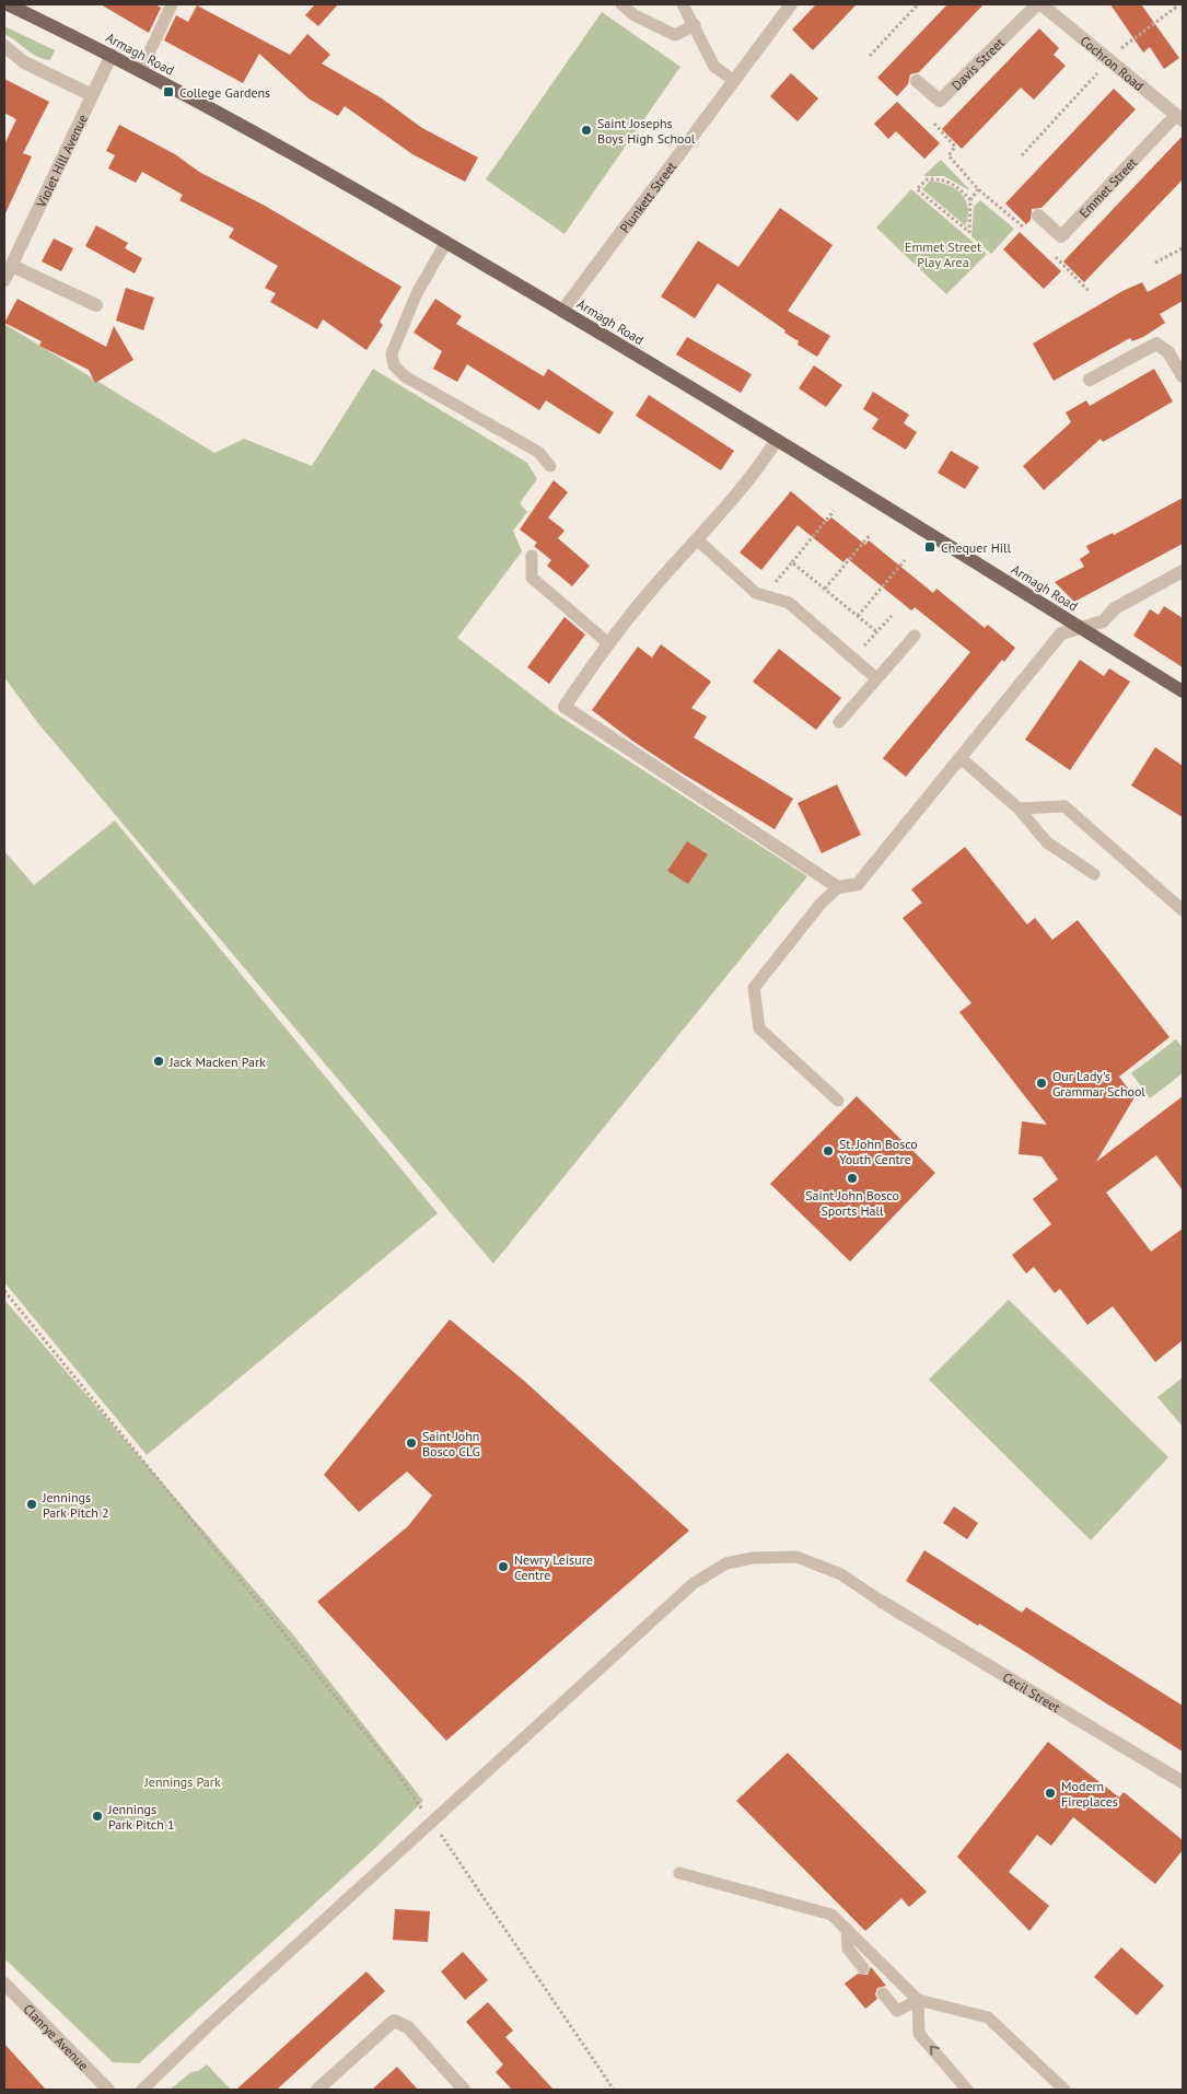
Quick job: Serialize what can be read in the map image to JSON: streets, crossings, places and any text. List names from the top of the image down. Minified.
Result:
{"streets":{"main road":["Armagh Road"],"street":["Cochron Road","Davis Street","Violet Hill Avenue","Emmet Street","Plunkett Street","Cecil Street","Clanrye Avenue"]},"crossings":[["Armagh Road","Violet Hill Avenue"],["Armagh Road","Plunkett Street"],["Cochron Road","Davis Street"],["Cochron Road","Emmet Street"]],"parks":["Emmet Street Play Area","Jennings Park"],"places":{"transit":["College Gardens","Chequer Hill"],"other":["Saint Josephs Boys High School","Jack Macken Park","Our Lady's Grammar School","St. John Bosco Youth Centre","Saint John Bosco Sports Hall","Saint John Bosco CLG","Jennings Park Pitch 2","Newry Leisure Centre","Modern Fireplaces","Jennings Park Pitch 1"]}}
